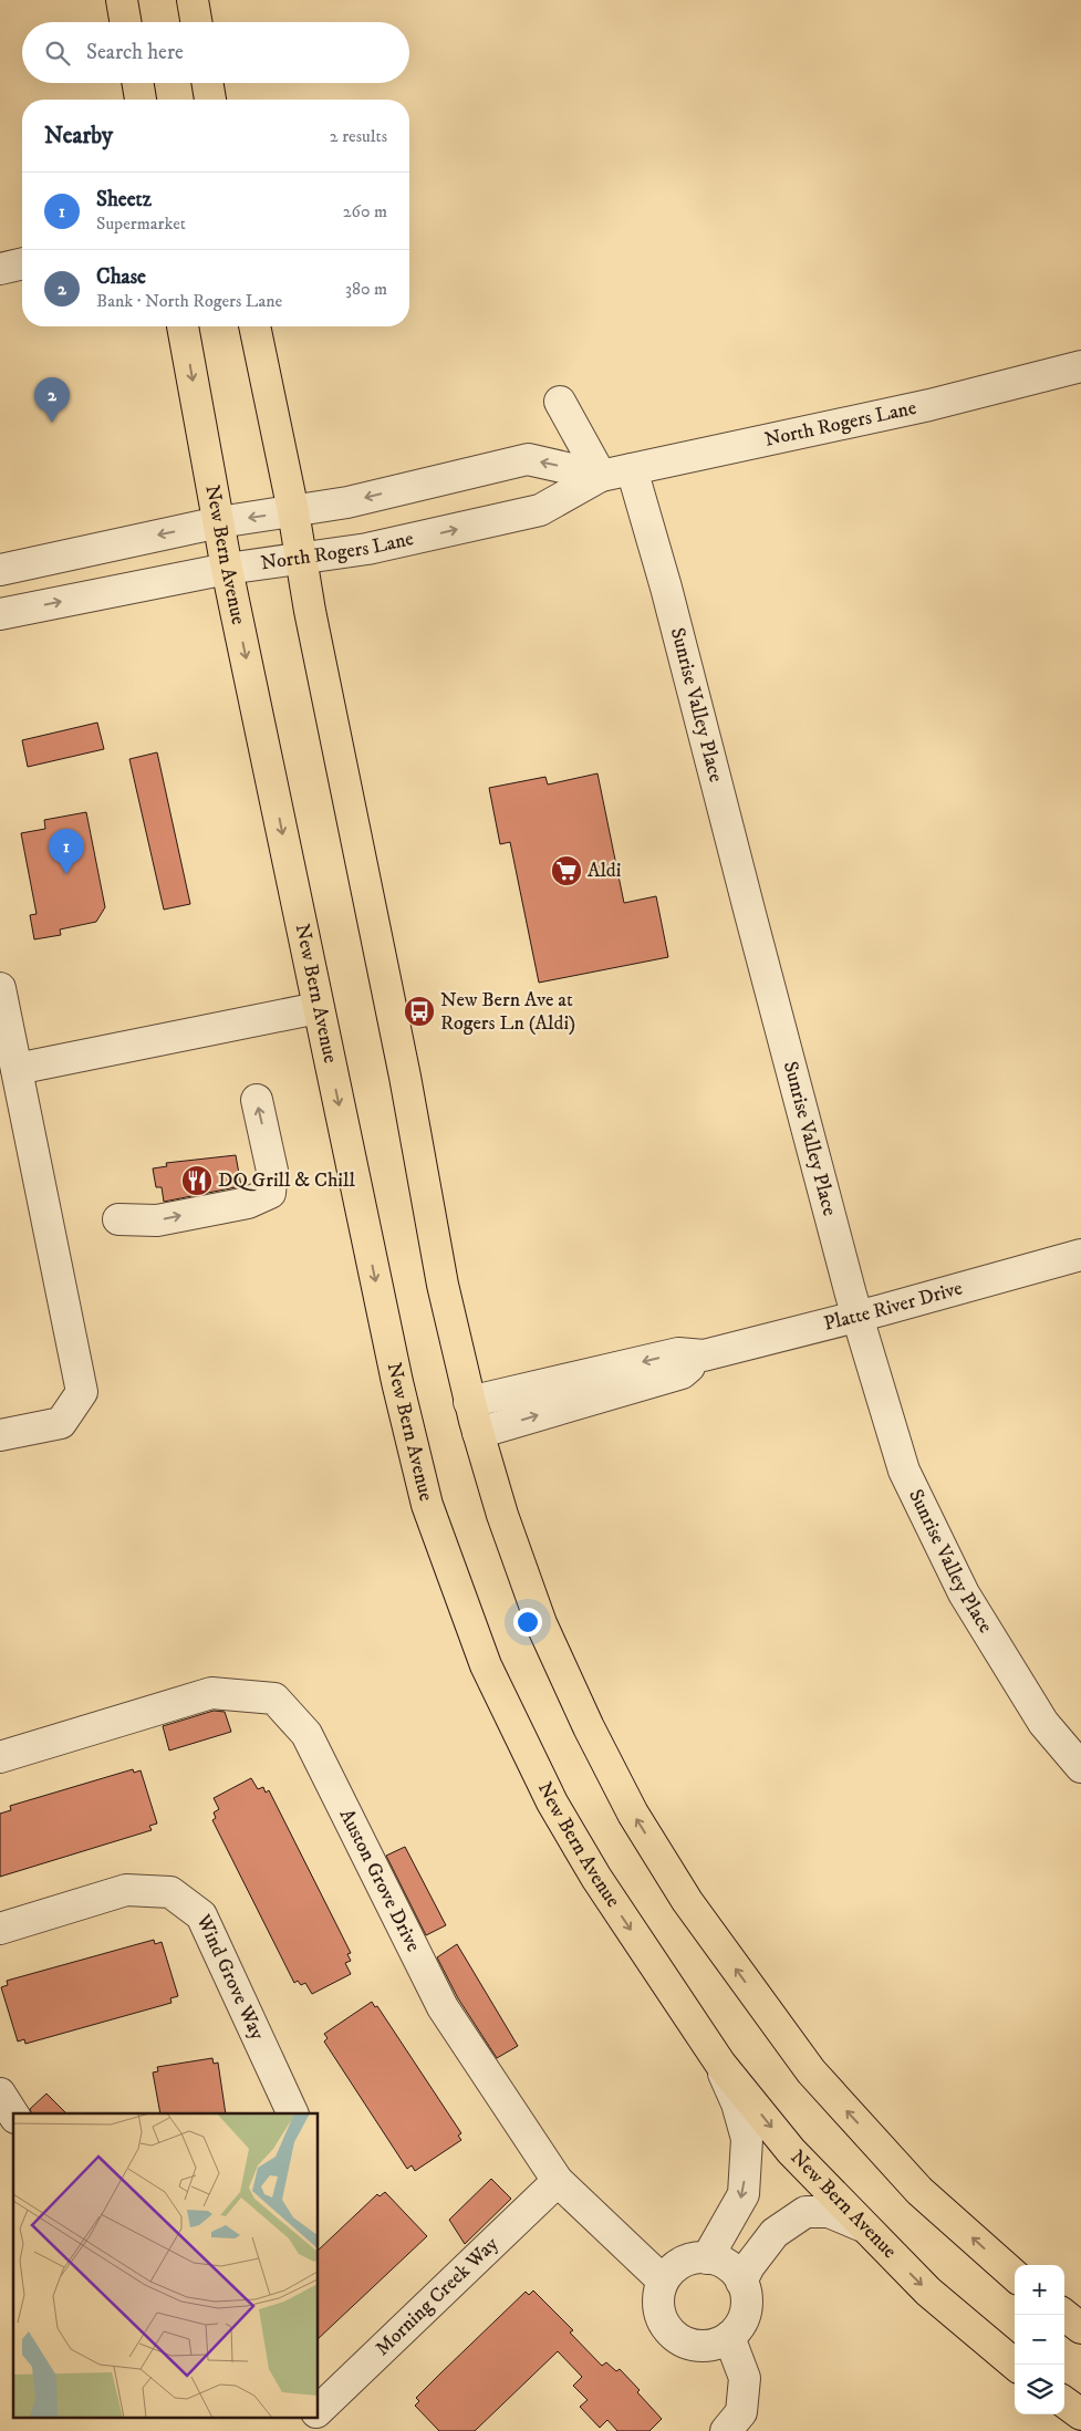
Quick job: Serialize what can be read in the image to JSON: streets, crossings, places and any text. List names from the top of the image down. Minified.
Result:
{"streets":{"main road":["New Bern Avenue"],"street":["North Rogers Lane","Sunrise Valley Place","Platte River Drive","Auston Grove Drive","Wind Grove Way","Morning Creek Way"]},"crossings":[["North Rogers Lane","New Bern Avenue"],["North Rogers Lane","Sunrise Valley Place"],["Sunrise Valley Place","Platte River Drive"],["Auston Grove Drive","Morning Creek Way"]],"places":{"supermarket":["Aldi"],"bus stop":["New Bern Ave at Rogers Ln (Aldi)"],"restaurant":["DQ Grill & Chill"]},"page":{"search":"Search here","heading":["Nearby","2 results"],"list":[{"mark":"1","name":"Sheetz","note":"Supermarket","value":"260 m"},{"mark":"2","name":"Chase","note":"Bank · North Rogers Lane","value":"380 m"}],"pins":["2","1"],"map_buttons":["+","−"]}}
